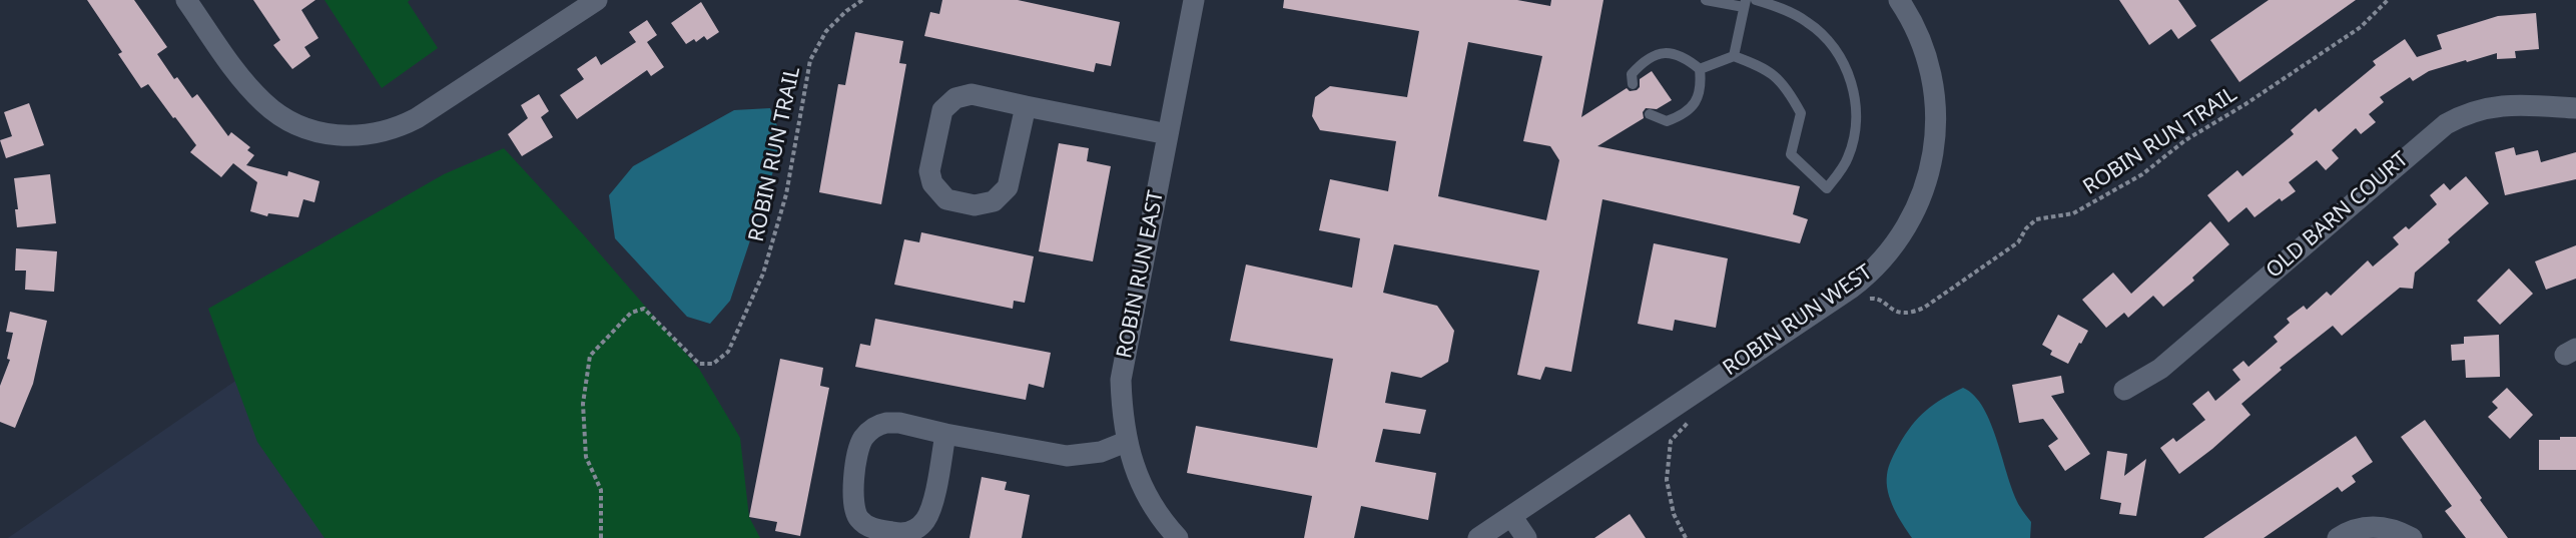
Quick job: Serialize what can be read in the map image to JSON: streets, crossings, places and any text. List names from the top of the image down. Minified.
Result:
{"streets":{"street":["OLD BARN COURT","ROBIN RUN EAST","ROBIN RUN WEST"],"path":["ROBIN RUN TRAIL"]}}
